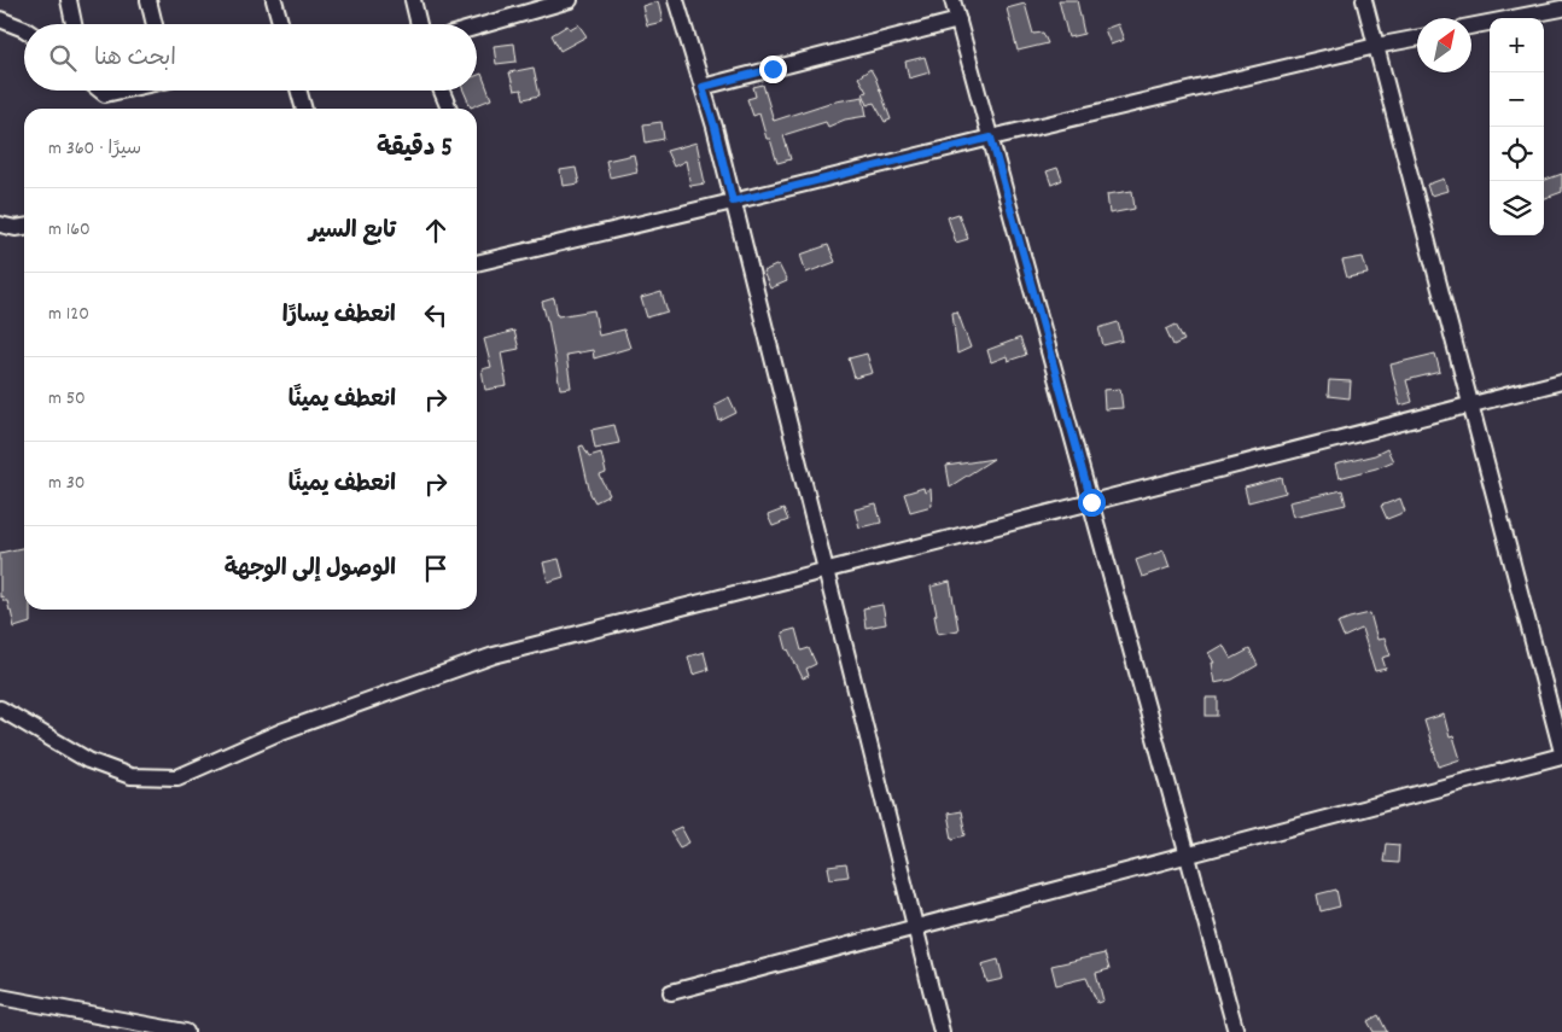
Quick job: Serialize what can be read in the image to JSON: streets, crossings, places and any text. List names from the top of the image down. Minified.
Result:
{"north":"top right","page":{"map_buttons":["+","−"],"search":"ابحث هنا","heading":["5 دقيقة","سيرًا · 360 m"],"list":[["تابع السير","160 m"],["انعطف يسارًا","120 m"],["انعطف يمينًا","50 m"],["انعطف يمينًا","30 m"],"الوصول إلى الوجهة"]}}
